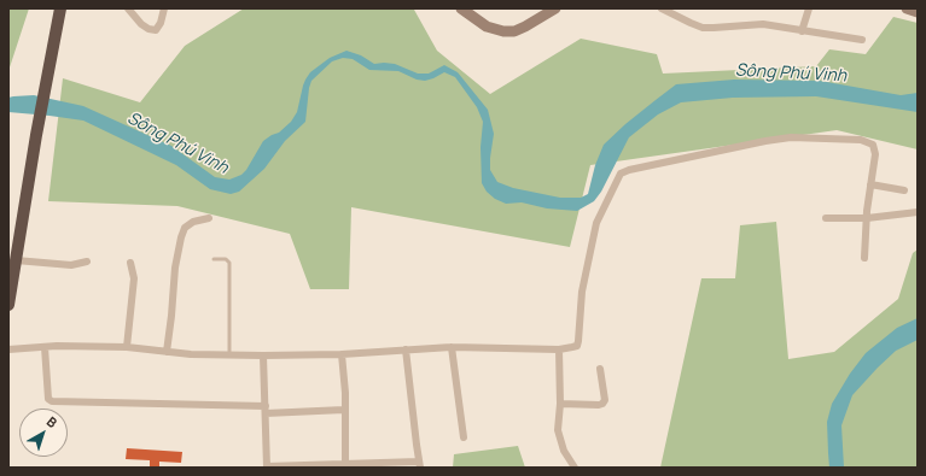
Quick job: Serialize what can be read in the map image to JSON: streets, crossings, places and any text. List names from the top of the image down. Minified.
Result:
{"water":["Sông Phú Vinh"],"north":"top right"}
